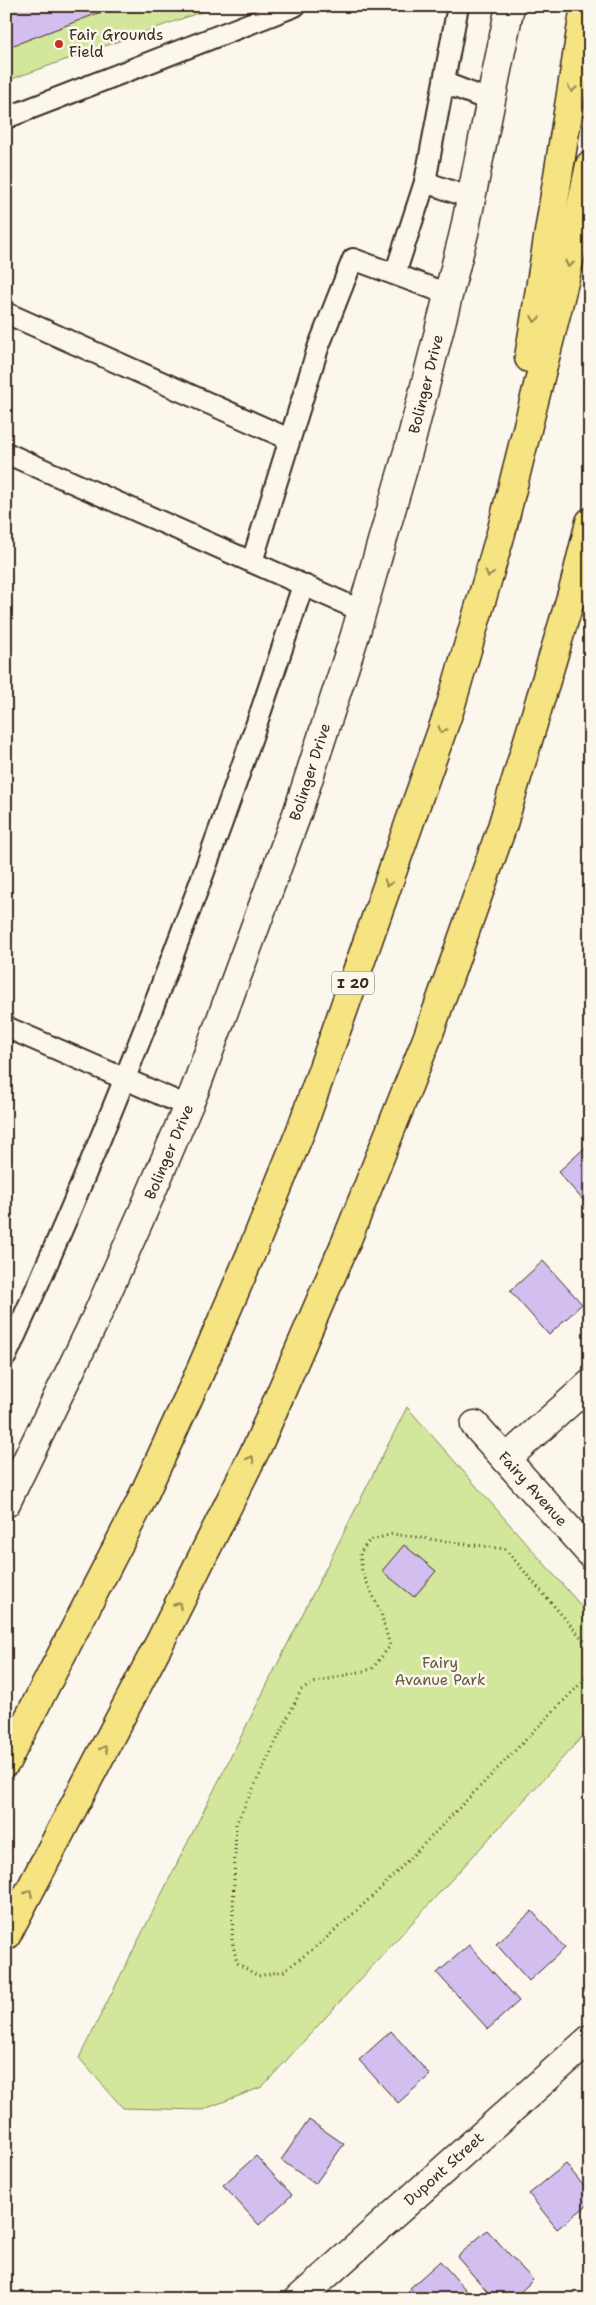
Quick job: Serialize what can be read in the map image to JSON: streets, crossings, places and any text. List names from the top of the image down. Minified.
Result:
{"streets":{"highway":["I 20"],"street":["Bolinger Drive","Fairy Avenue","Dupont Street"]},"parks":["Fairy Avanue Park"],"places":["Fair Grounds Field"]}
